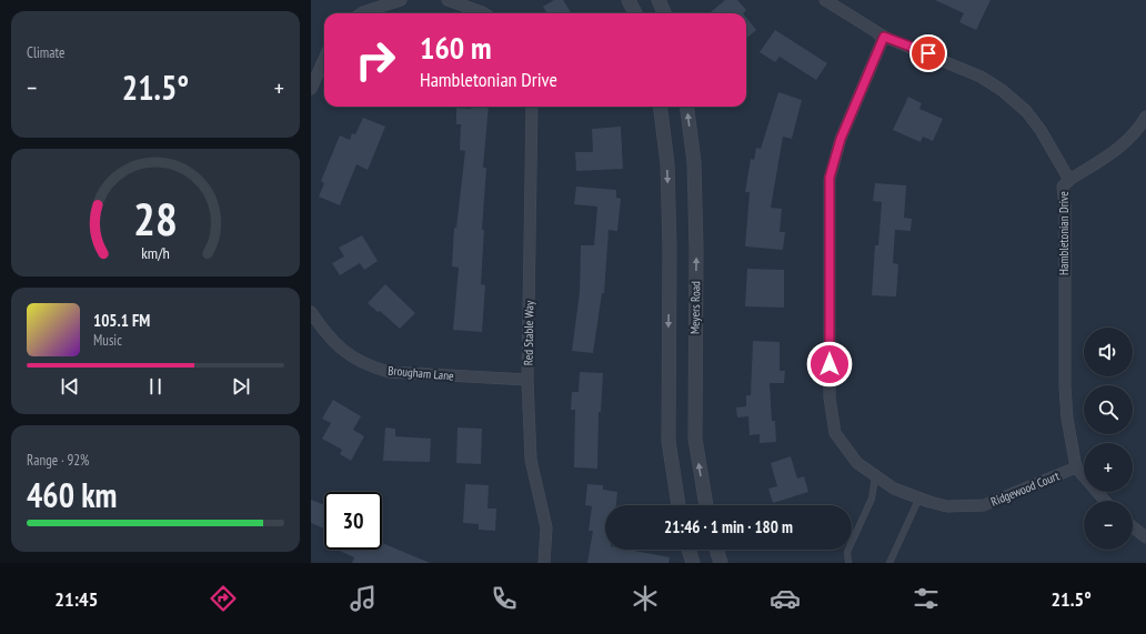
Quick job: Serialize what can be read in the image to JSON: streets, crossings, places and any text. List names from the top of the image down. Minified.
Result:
{"streets":{"street":["Hambletonian Drive","Meyers Road","Red Stable Way","Brougham Lane","Ridgewood Court"]},"crossings":[["Hambletonian Drive","Ridgewood Court"],["Red Stable Way","Brougham Lane"]],"page":{"tile":["Climate",["Range · 92%","460 km"]],"turn":["160 m","Hambletonian Drive"],"heat":["−","21.5°","+"],"song":["105.1 FM","Music"],"map_buttons":["+","−"],"limit":"30","trip":"21:46 · 1 min · 180 m","tabs":["21:45","21.5°"],"gauge":["28","km/h"]}}
